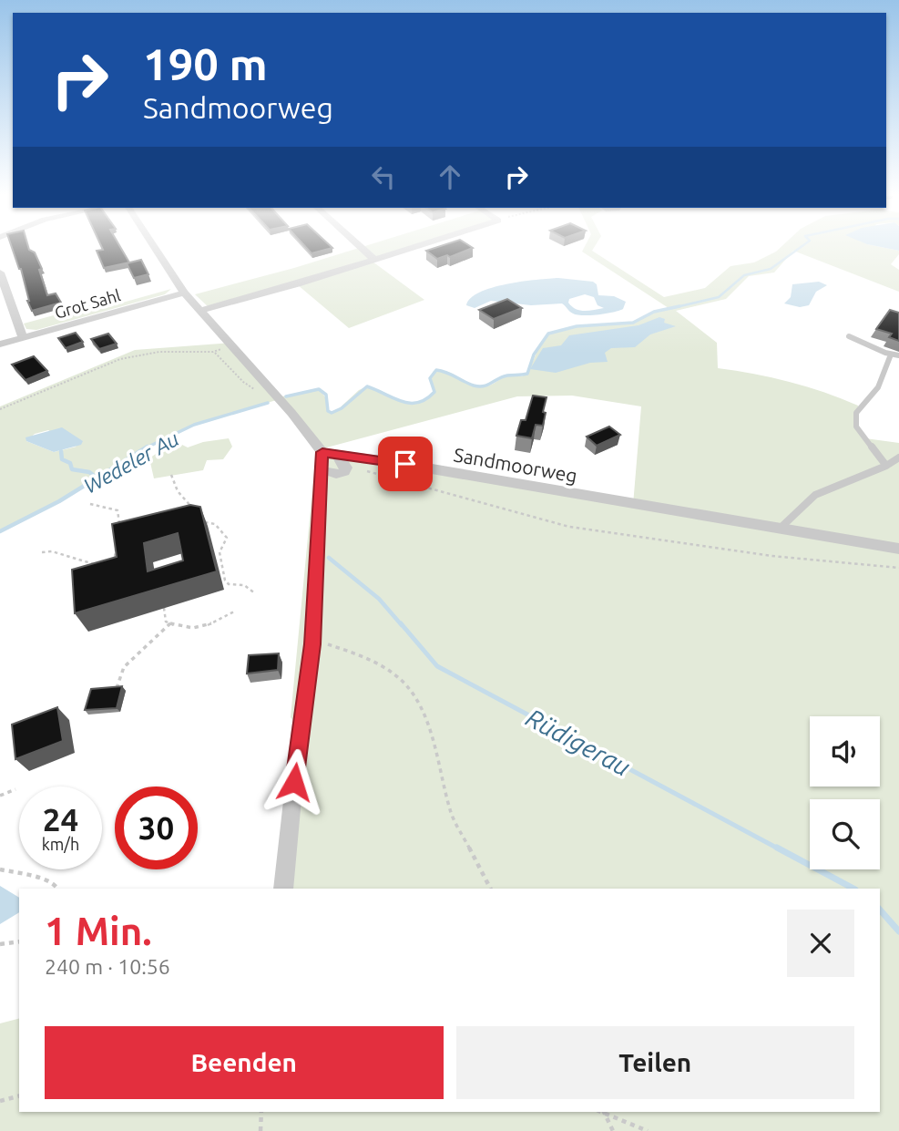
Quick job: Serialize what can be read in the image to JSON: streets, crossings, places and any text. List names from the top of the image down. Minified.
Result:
{"streets":{"street":["Grot Sahl","Sandmoorweg"]},"water":["Wedeler Au","Rüdigerau"],"page":{"turn":["190 m","Sandmoorweg"],"speed":"24 km/h","limit":"30","heading":["1 Min.","240 m · 10:56"],"buttons":["Beenden","Teilen"]}}
